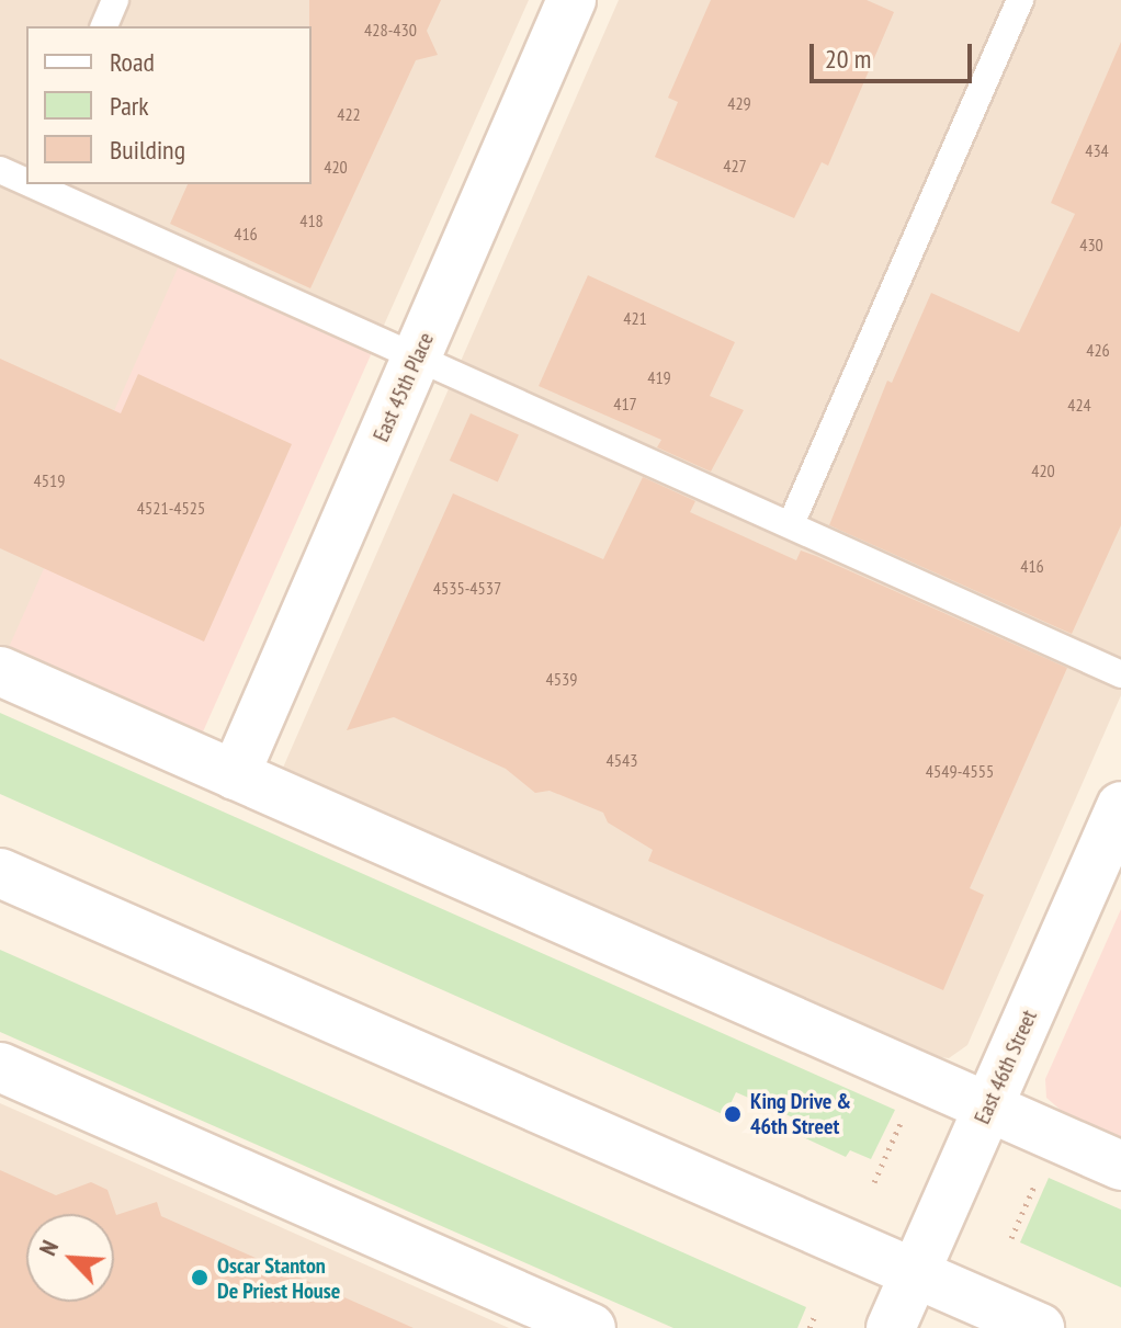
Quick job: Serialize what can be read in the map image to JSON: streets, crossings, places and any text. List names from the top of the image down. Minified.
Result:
{"streets":{"street":["East 45th Place","East 46th Street"]},"places":["King Drive & 46th Street","Oscar Stanton De Priest House"],"house_numbers":["428-430","429","422","434","427","420","418","416","430","421","426","419","417","424","420","4519","4521-4525","416","4535-4537","4539","4543","4549-4555"],"legend":["Road","Park","Building"],"scale_bar":"20 m","north":"top left"}
